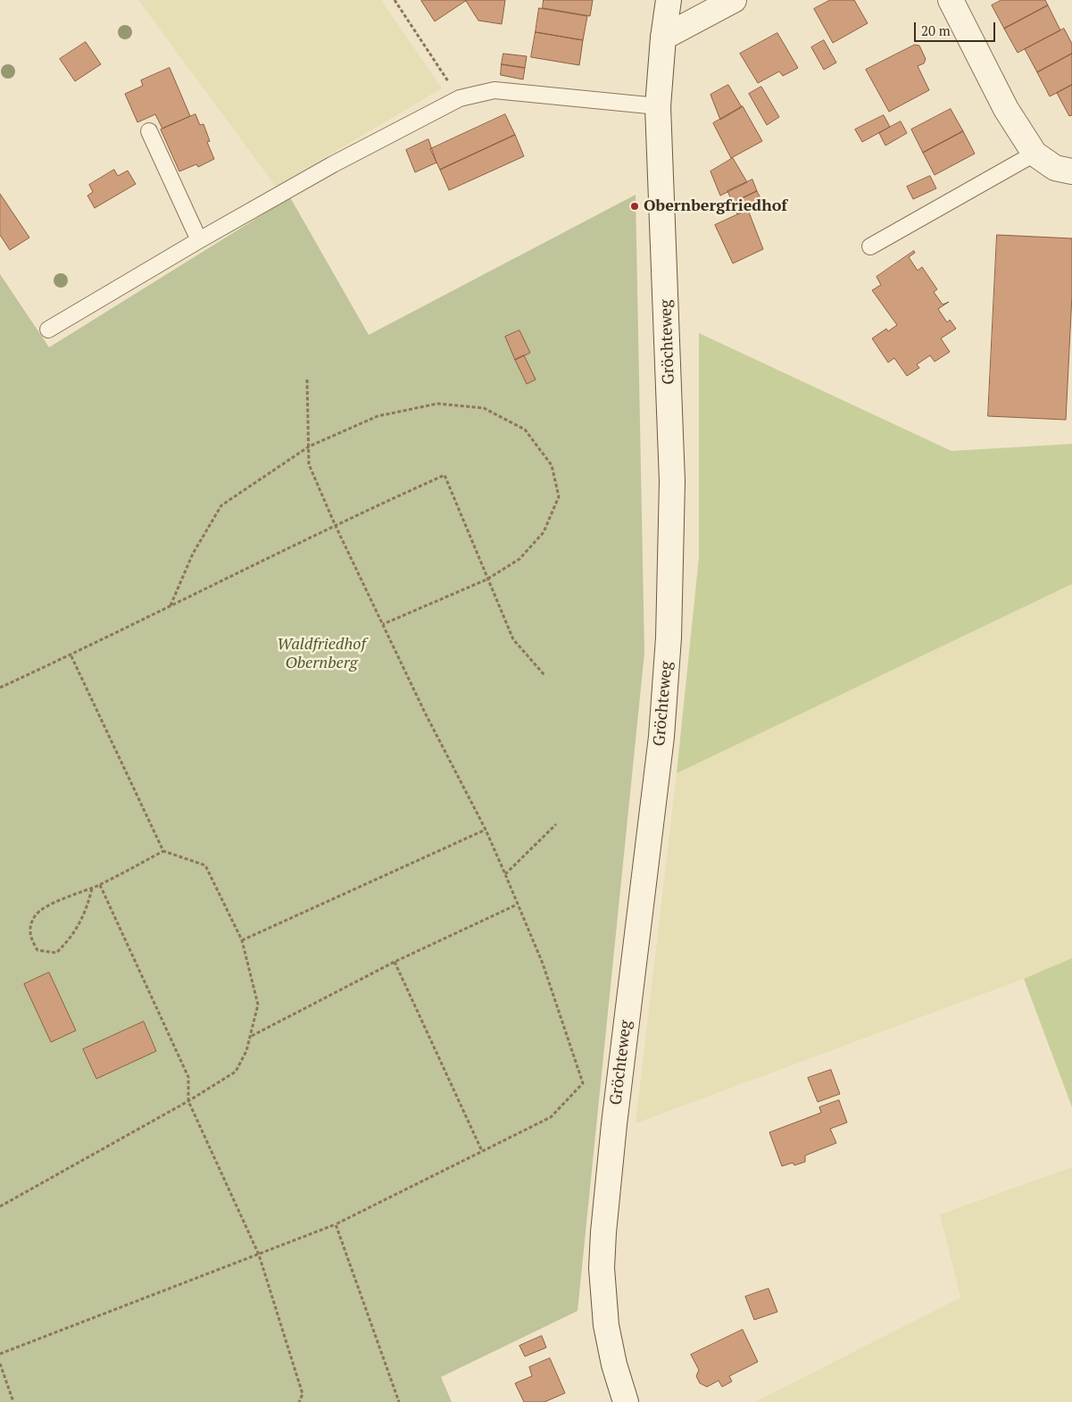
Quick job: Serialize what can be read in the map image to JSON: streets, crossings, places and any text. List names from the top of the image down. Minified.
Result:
{"streets":{"street":["Gröchteweg"]},"parks":["Waldfriedhof Obernberg"],"places":["Obernbergfriedhof"],"scale_bar":"20 m"}
